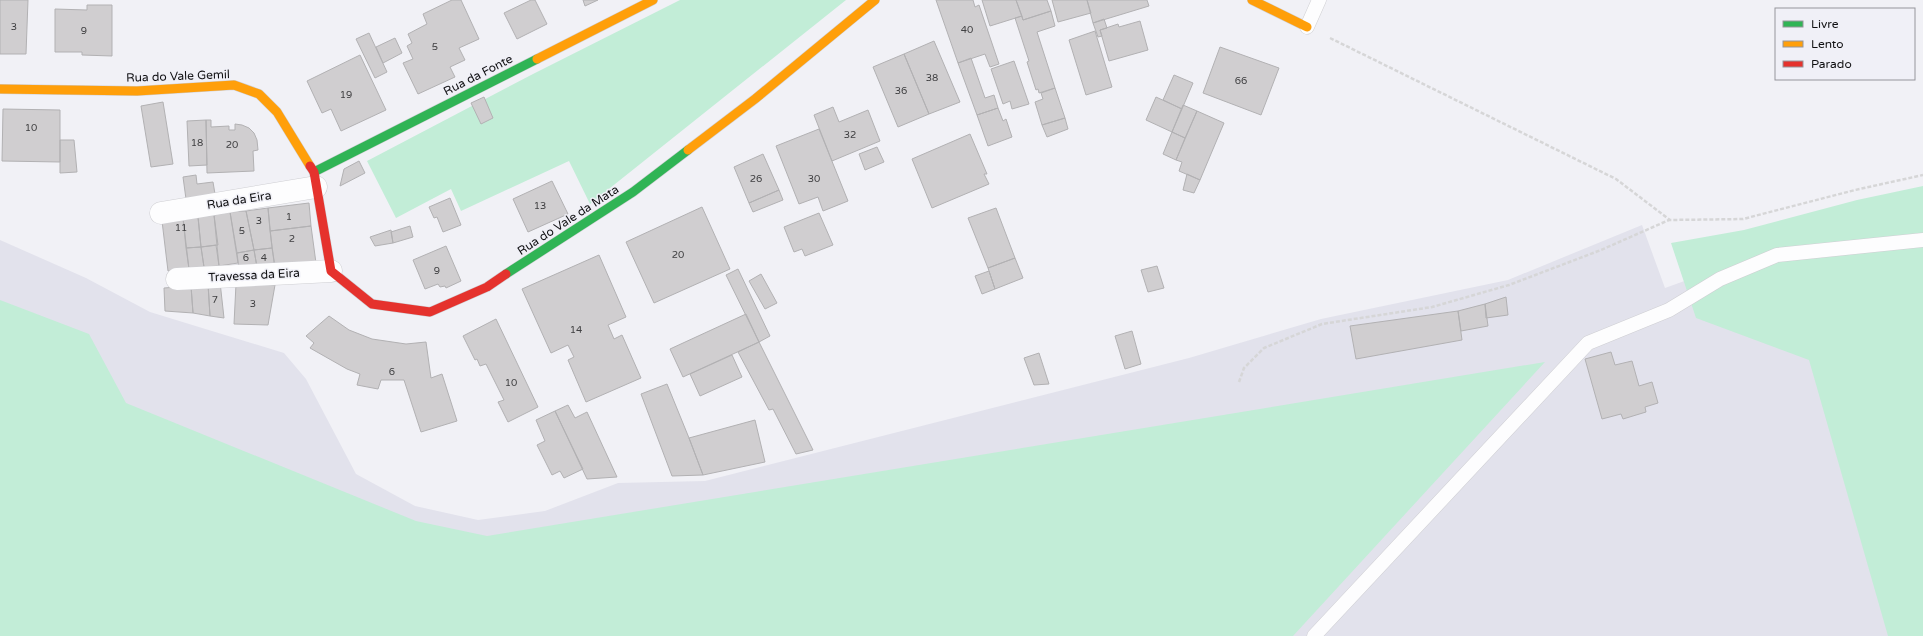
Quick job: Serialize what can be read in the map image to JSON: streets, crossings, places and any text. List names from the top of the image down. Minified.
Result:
{"streets":{"street":["Rua da Fonte","Rua do Vale Gemil","Rua da Eira","Rua do Vale da Mata","Travessa da Eira"]},"crossings":[["Rua da Fonte","Rua do Vale Gemil"],["Rua da Fonte","Rua da Eira"],["Rua do Vale Gemil","Rua da Eira"],["Rua do Vale da Mata","Travessa da Eira"]],"house_numbers":["3","40","9","5","38","66","36","19","10","32","18","20","26","30","13","1","3","11","5","2","20","6","4","9","7","3","14","6","10"],"legend":["Livre","Lento","Parado"]}
